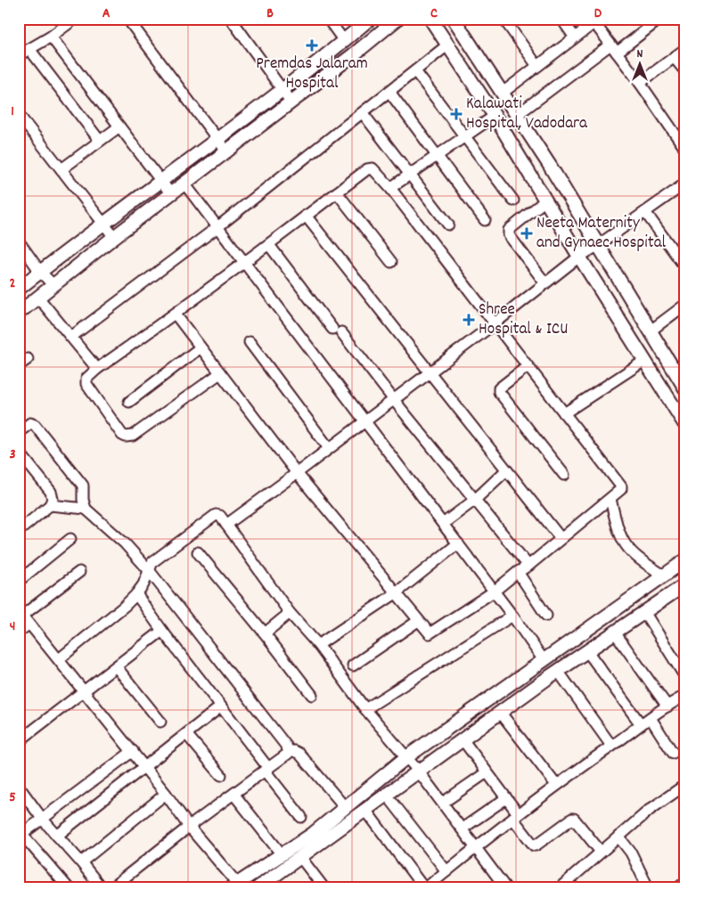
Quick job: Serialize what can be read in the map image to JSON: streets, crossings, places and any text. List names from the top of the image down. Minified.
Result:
{"places":{"health":["Premdas Jalaram Hospital","Kalawati Hospital, Vadodara","Neeta Maternity and Gynaec Hospital","Shree Hospital & ICU"]},"north":"top","grid":{"columns":["A","B","C","D"],"rows":["1","2","3","4","5"]}}
